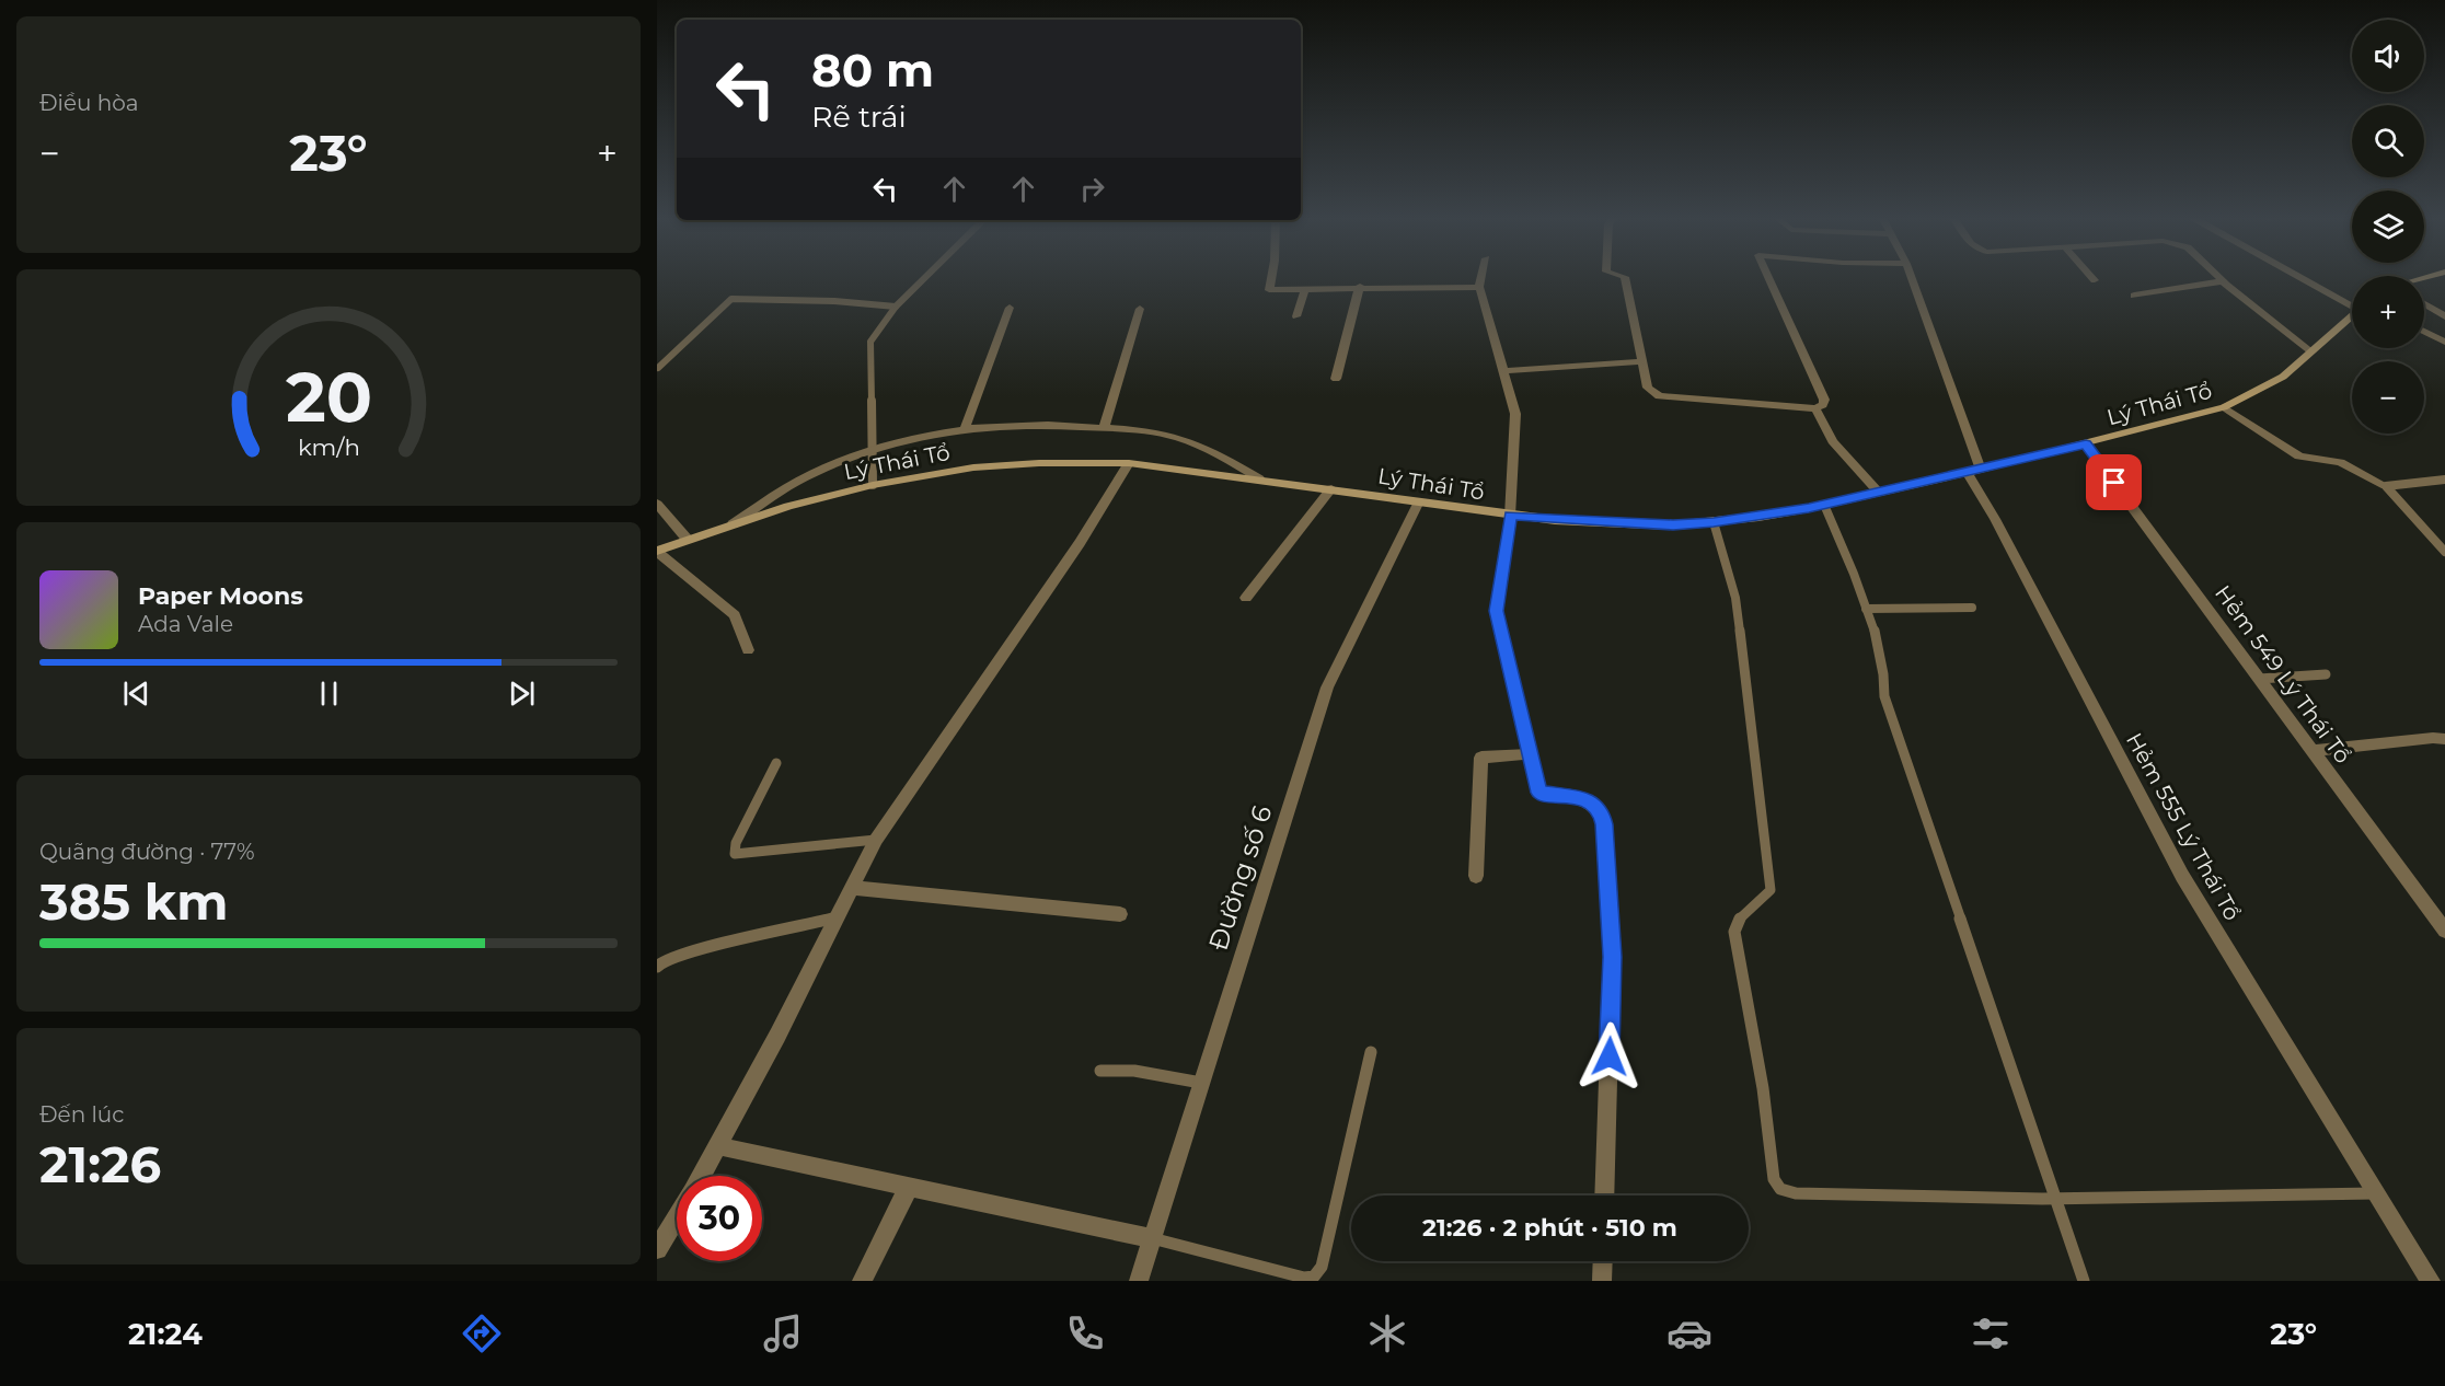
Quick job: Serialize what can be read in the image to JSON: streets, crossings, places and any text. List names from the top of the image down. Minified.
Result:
{"streets":{"main road":["Lý Thái Tổ"],"street":["Hẻm 549 Lý Thái Tổ","Hẻm 555 Lý Thái Tổ","Đường số 6"]},"crossings":[["Lý Thái Tổ","Hẻm 549 Lý Thái Tổ"],["Lý Thái Tổ","Hẻm 555 Lý Thái Tổ"],["Lý Thái Tổ","Đường số 6"]],"page":{"tile":["Điều hòa",["Quãng đường · 77%","385 km"],["Đến lúc","21:26"]],"map_buttons":["+","−"],"turn":["80 m","Rẽ trái"],"heat":["−","23°","+"],"song":["Paper Moons","Ada Vale"],"limit":"30","trip":"21:26 · 2 phút · 510 m","tabs":["21:24","23°"],"gauge":["20","km/h"]}}
